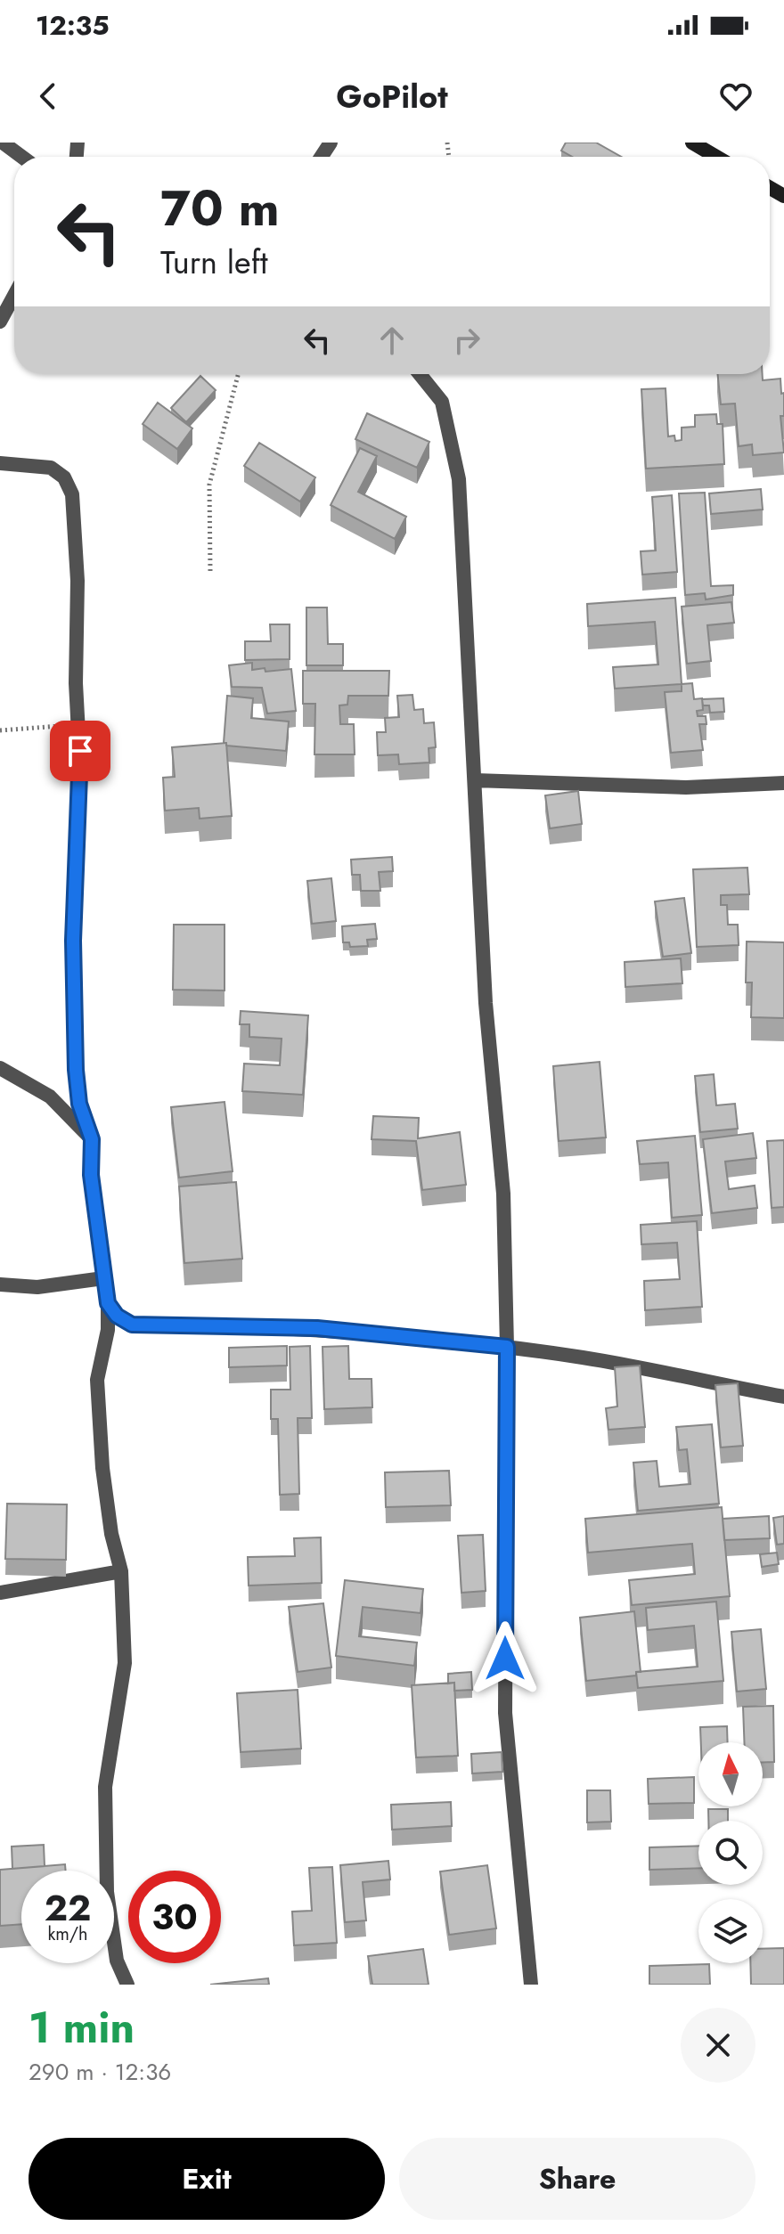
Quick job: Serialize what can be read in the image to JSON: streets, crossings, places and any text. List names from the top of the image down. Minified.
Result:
{"north":"top","page":{"status":"12:35","header":"GoPilot","turn":["70 m","Turn left"],"speed":"22 km/h","limit":"30","heading":["1 min","290 m · 12:36"],"buttons":["Exit","Share"]}}
